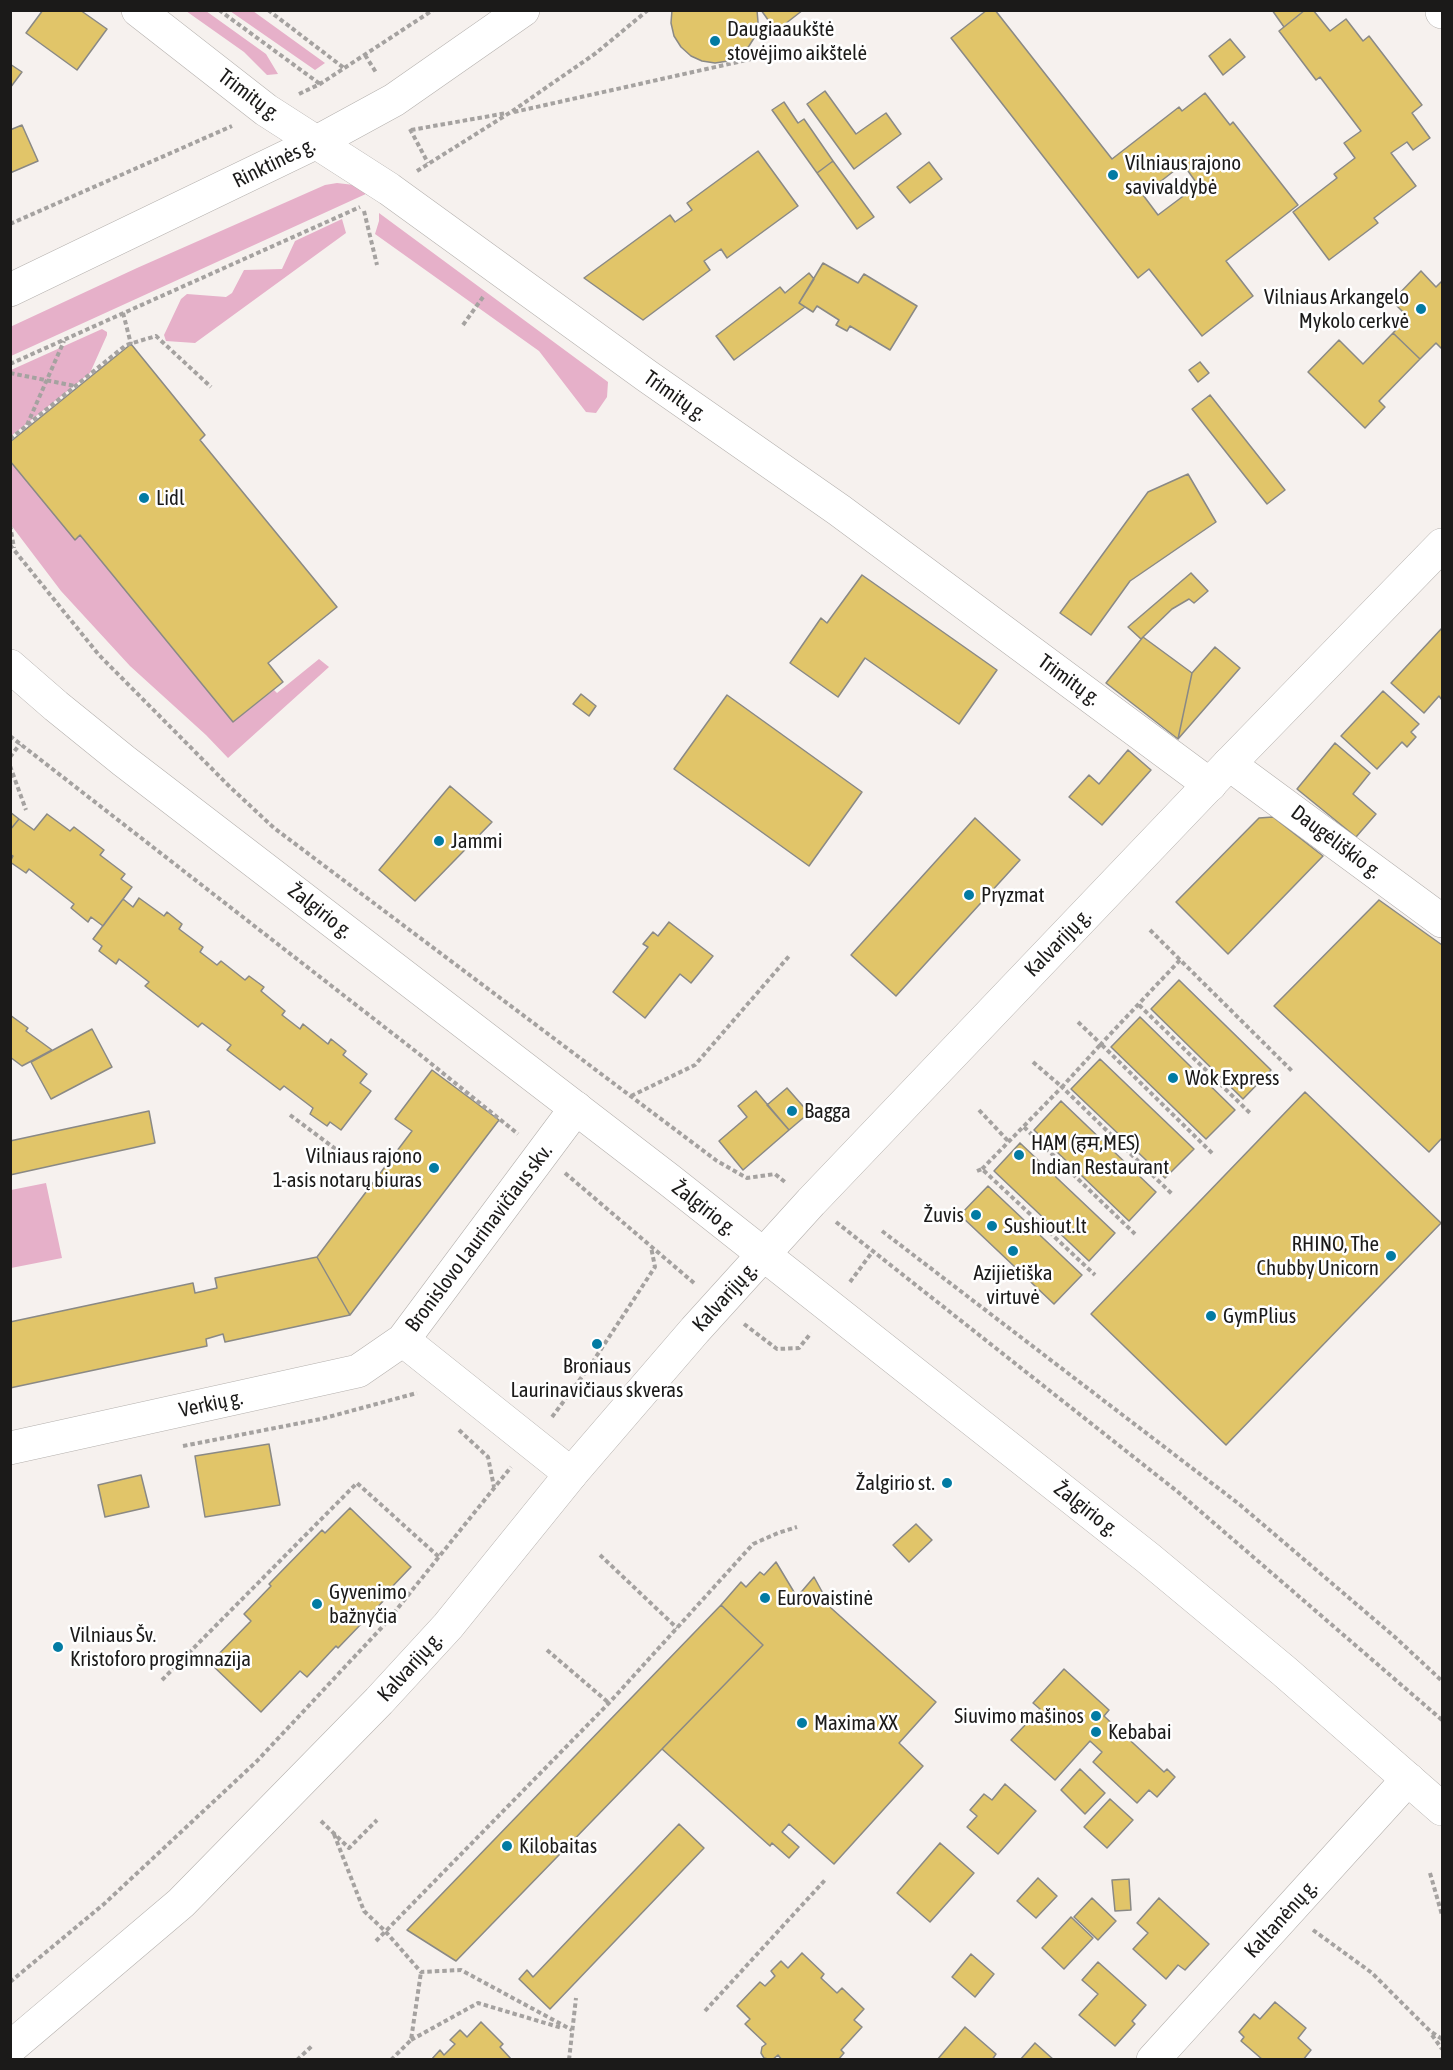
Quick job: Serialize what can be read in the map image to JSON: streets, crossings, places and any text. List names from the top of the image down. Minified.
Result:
{"streets":{"main road":["Trimitų g.","Rinktinės g.","Daugėliškio g.","Žalgirio g.","Kalvarijų g.","Bronislovo Laurinavičiaus skv.","Verkių g.","Kaltanėnų g."]},"crossings":[["Trimitų g.","Rinktinės g."],["Trimitų g.","Daugėliškio g."],["Trimitų g.","Kalvarijų g."],["Daugėliškio g.","Kalvarijų g."],["Žalgirio g.","Kalvarijų g."],["Žalgirio g.","Bronislovo Laurinavičiaus skv."],["Žalgirio g.","Kaltanėnų g."],["Kalvarijų g.","Bronislovo Laurinavičiaus skv."],["Bronislovo Laurinavičiaus skv.","Verkių g."]],"places":["Daugiaaukštė stovėjimo aikštelė","Vilniaus rajono savivaldybė","Vilniaus Arkangelo Mykolo cerkvė","Lidl","Jammi","Pryzmat","Wok Express","Bagga","HAM (हम,MES) Indian Restaurant","Vilniaus rajono 1-asis notarų biuras","Žuvis","Sushiout.lt","Azijietiška virtuvė","RHINO, The Chubby Unicorn","GymPlius","Broniaus Laurinavičiaus skveras","Žalgirio st.","Eurovaistinė","Gyvenimo bažnyčia","Vilniaus Šv. Kristoforo progimnazija","Siuvimo mašinos","Maxima XX","Kebabai","Kilobaitas"]}
